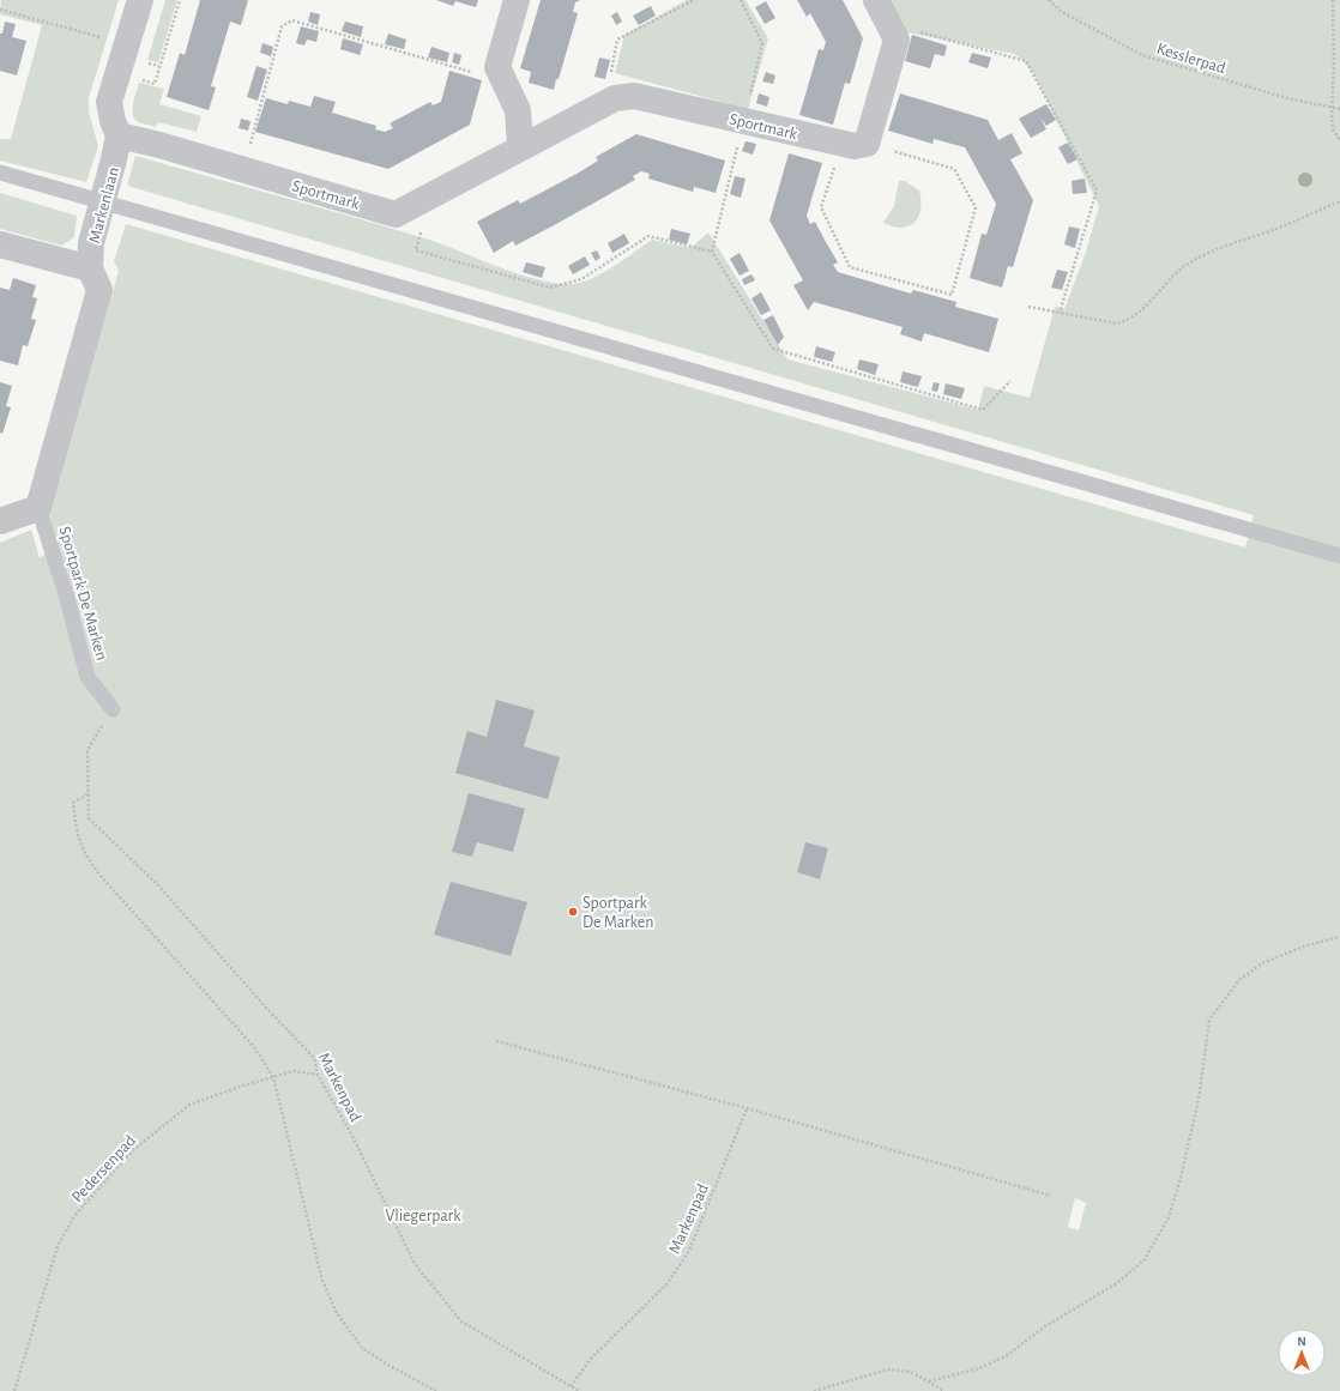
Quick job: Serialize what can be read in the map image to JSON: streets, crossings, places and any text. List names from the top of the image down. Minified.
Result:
{"streets":{"street":["Sportmark","Markenlaan"],"lane":["Sportpark De Marken"],"path":["Kesslerpad","Markenpad","Pedersenpad"]},"crossings":[["Sportmark","Markenlaan"],["Markenlaan","Sportpark De Marken"],["Sportpark De Marken","Markenpad"],["Markenpad","Pedersenpad"]],"parks":["Vliegerpark"],"places":["Sportpark De Marken"],"north":"top"}
